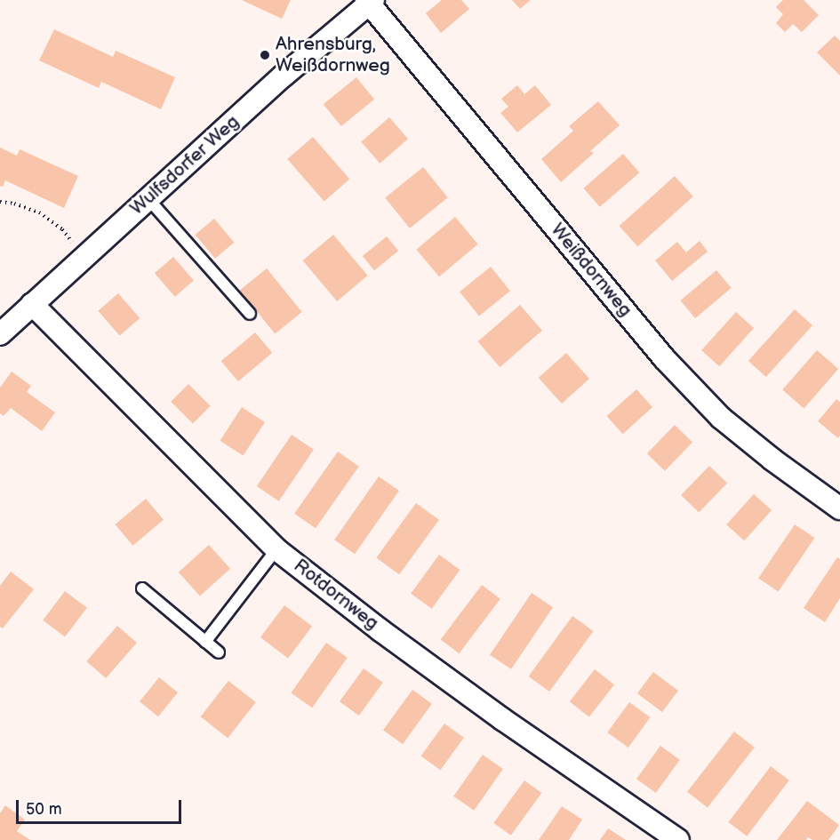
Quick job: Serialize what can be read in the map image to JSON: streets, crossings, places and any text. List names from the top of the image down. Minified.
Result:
{"streets":{"street":["Wulfsdorfer Weg","Weißdornweg","Rotdornweg"]},"crossings":[["Wulfsdorfer Weg","Weißdornweg"],["Wulfsdorfer Weg","Rotdornweg"]],"places":["Ahrensburg, Weißdornweg"],"scale_bar":"50 m"}
